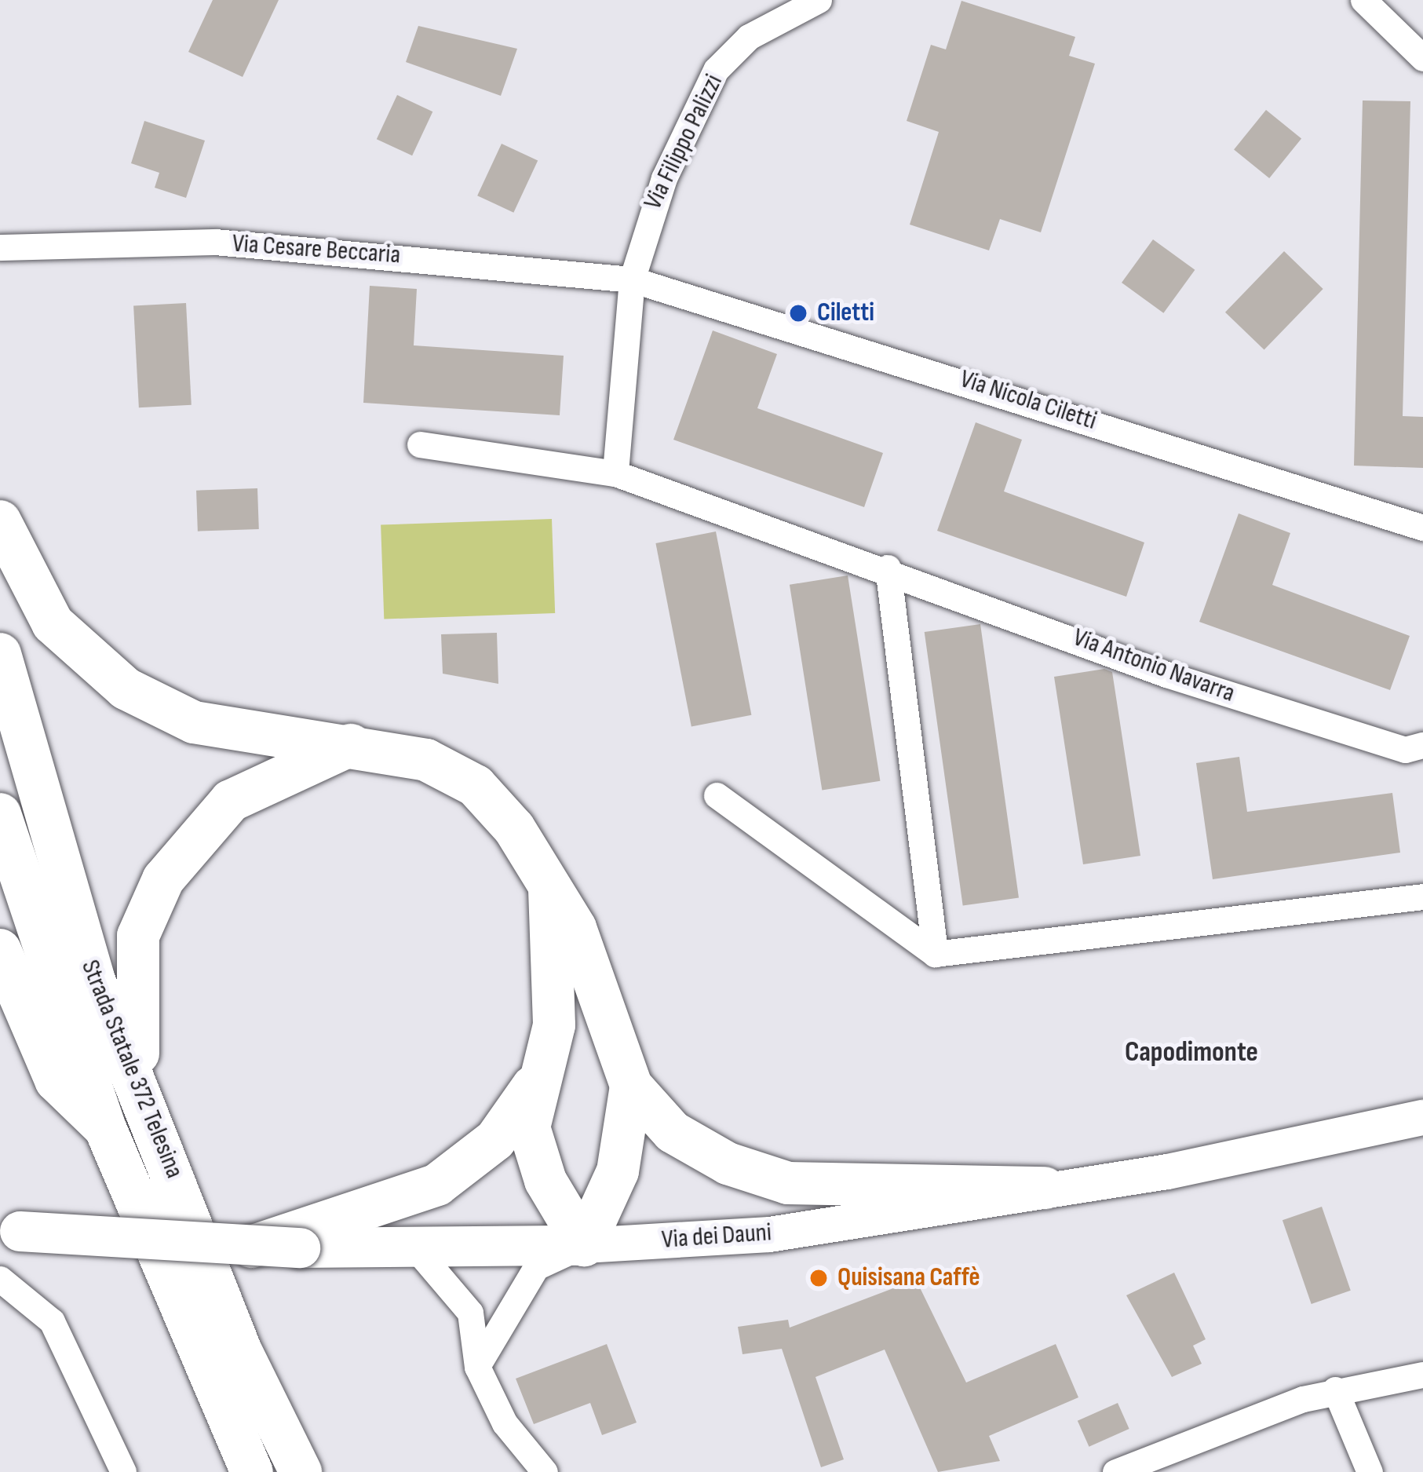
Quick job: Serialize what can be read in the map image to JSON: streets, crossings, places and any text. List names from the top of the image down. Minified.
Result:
{"streets":{"highway":["Strada Statale 372 Telesina"],"main road":["Via dei Dauni"],"street":["Via Filippo Palizzi","Via Cesare Beccaria","Via Nicola Ciletti","Via Antonio Navarra"]},"crossings":[["Via Filippo Palizzi","Via Cesare Beccaria"],["Via Filippo Palizzi","Via Nicola Ciletti"],["Via Cesare Beccaria","Via Nicola Ciletti"]],"districts":["Capodimonte"],"places":["Ciletti","Quisisana Caffè"]}
